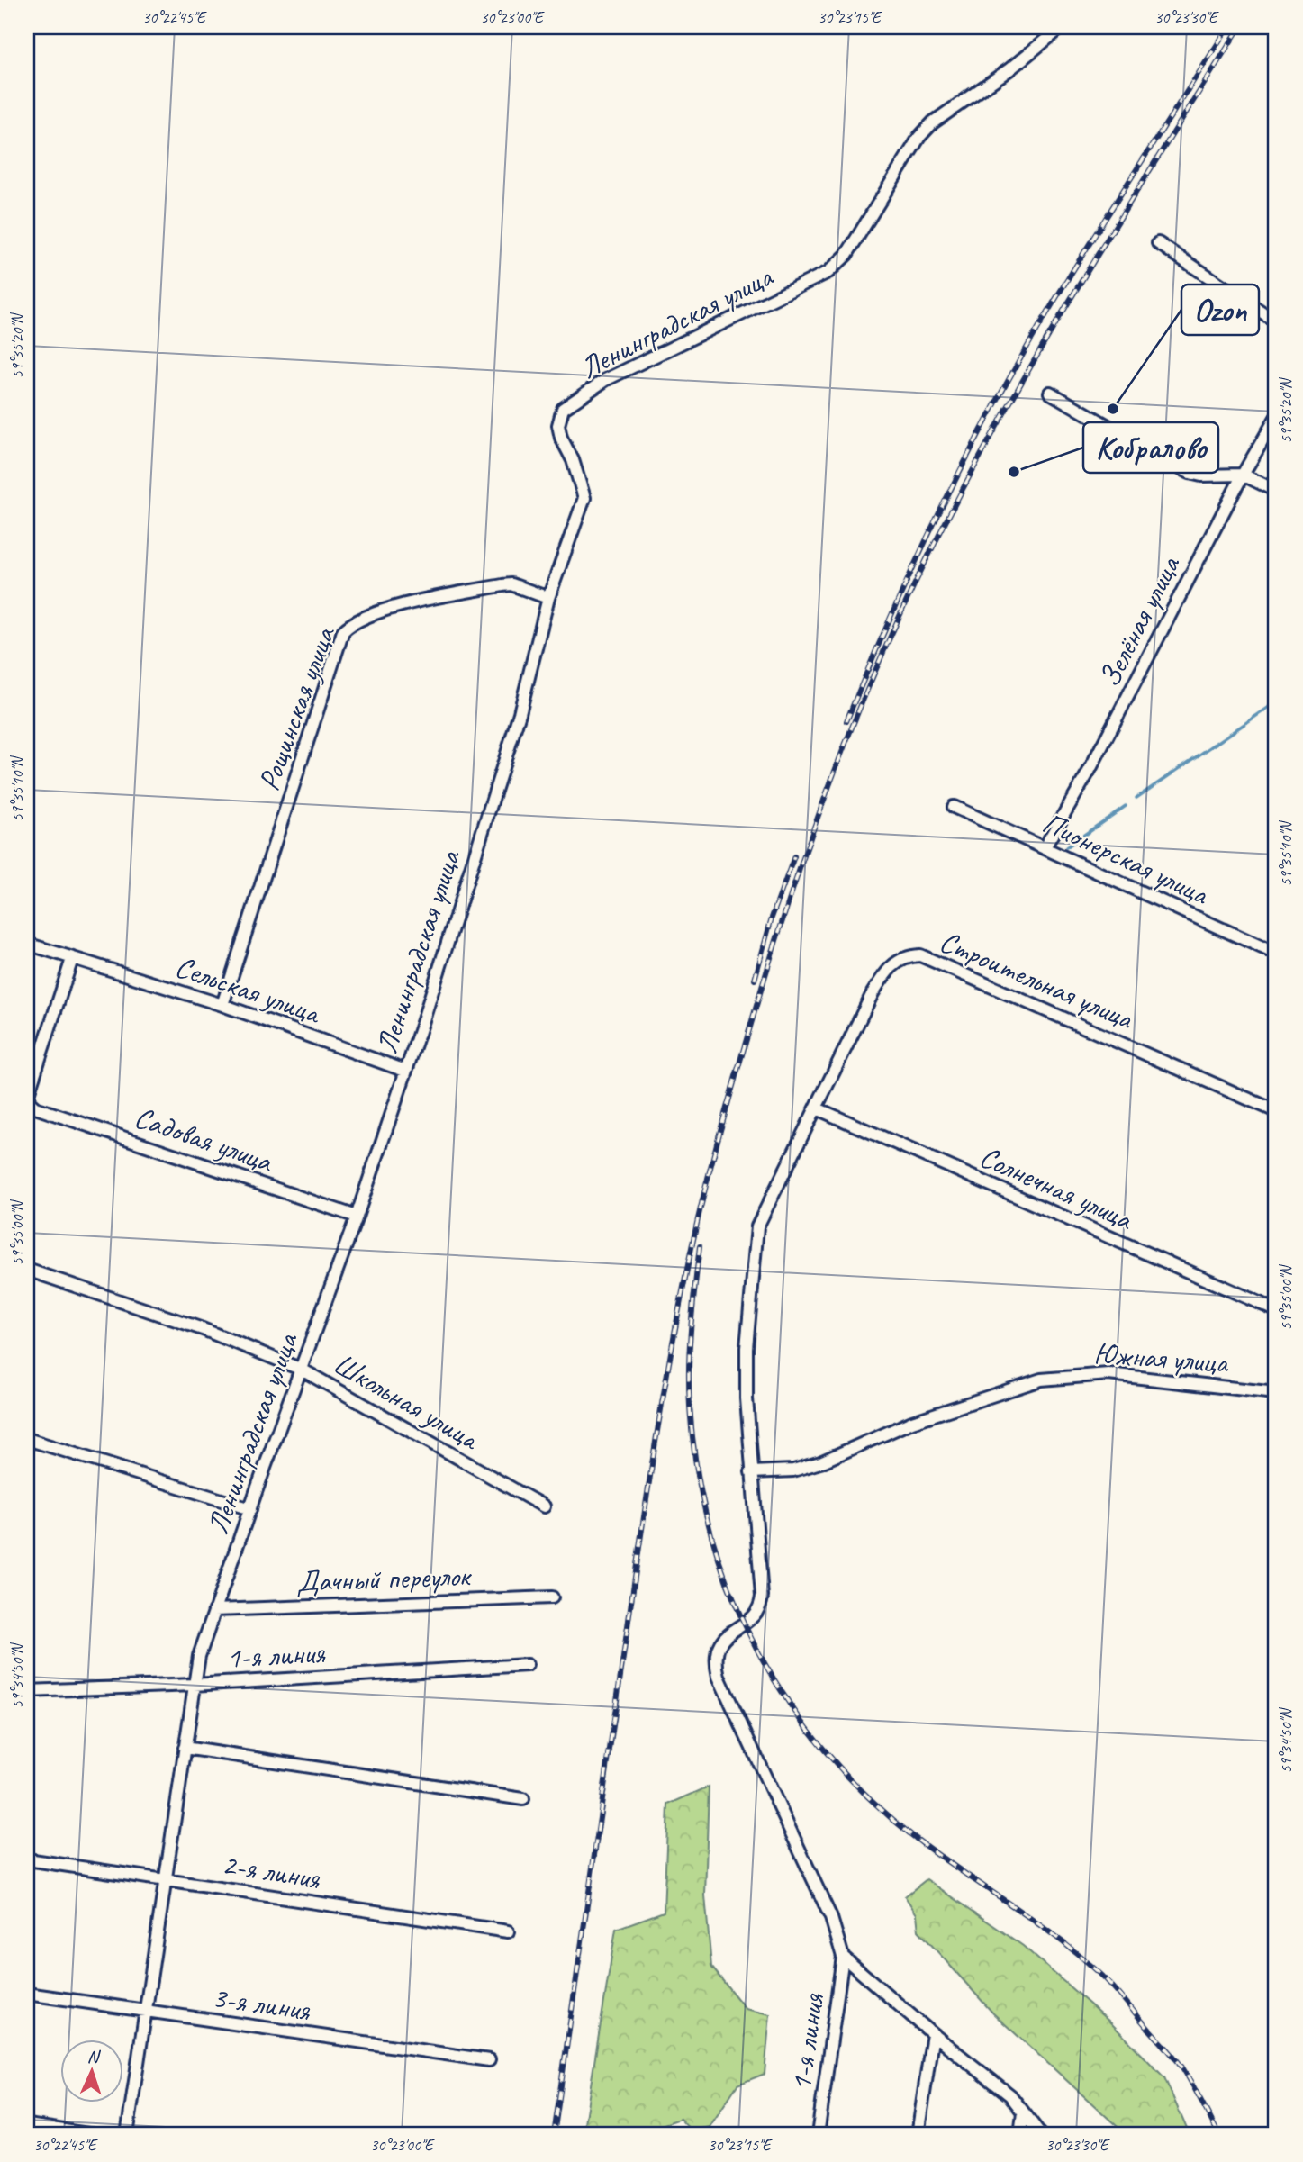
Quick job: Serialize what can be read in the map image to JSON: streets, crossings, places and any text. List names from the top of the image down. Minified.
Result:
{"streets":{"street":["Ленинградская улица","Зелёная улица","Рощинская улица","Пионерская улица","Строительная улица","Сельская улица","Садовая улица","Солнечная улица","Южная улица","Школьная улица","Дачный переулок","1-я линия","2-я линия","3-я линия"]},"crossings":[["Ленинградская улица","Рощинская улица"],["Ленинградская улица","Сельская улица"],["Ленинградская улица","Садовая улица"],["Ленинградская улица","Школьная улица"],["Ленинградская улица","Дачный переулок"],["Ленинградская улица","1-я линия"],["Ленинградская улица","2-я линия"],["Ленинградская улица","3-я линия"],["Зелёная улица","Пионерская улица"],["Рощинская улица","Сельская улица"],["Строительная улица","Солнечная улица"],["Строительная улица","Южная улица"],["Строительная улица","1-я линия"],["Сельская улица","Садовая улица"]],"places":["Ozon","Кобралово"],"north":"top","coordinates":["30°22'45\"E","30°23'00\"E","30°23'15\"E","30°23'30\"E","59°35'20\"N","59°35'10\"N","59°35'00\"N","59°34'50\"N"]}
